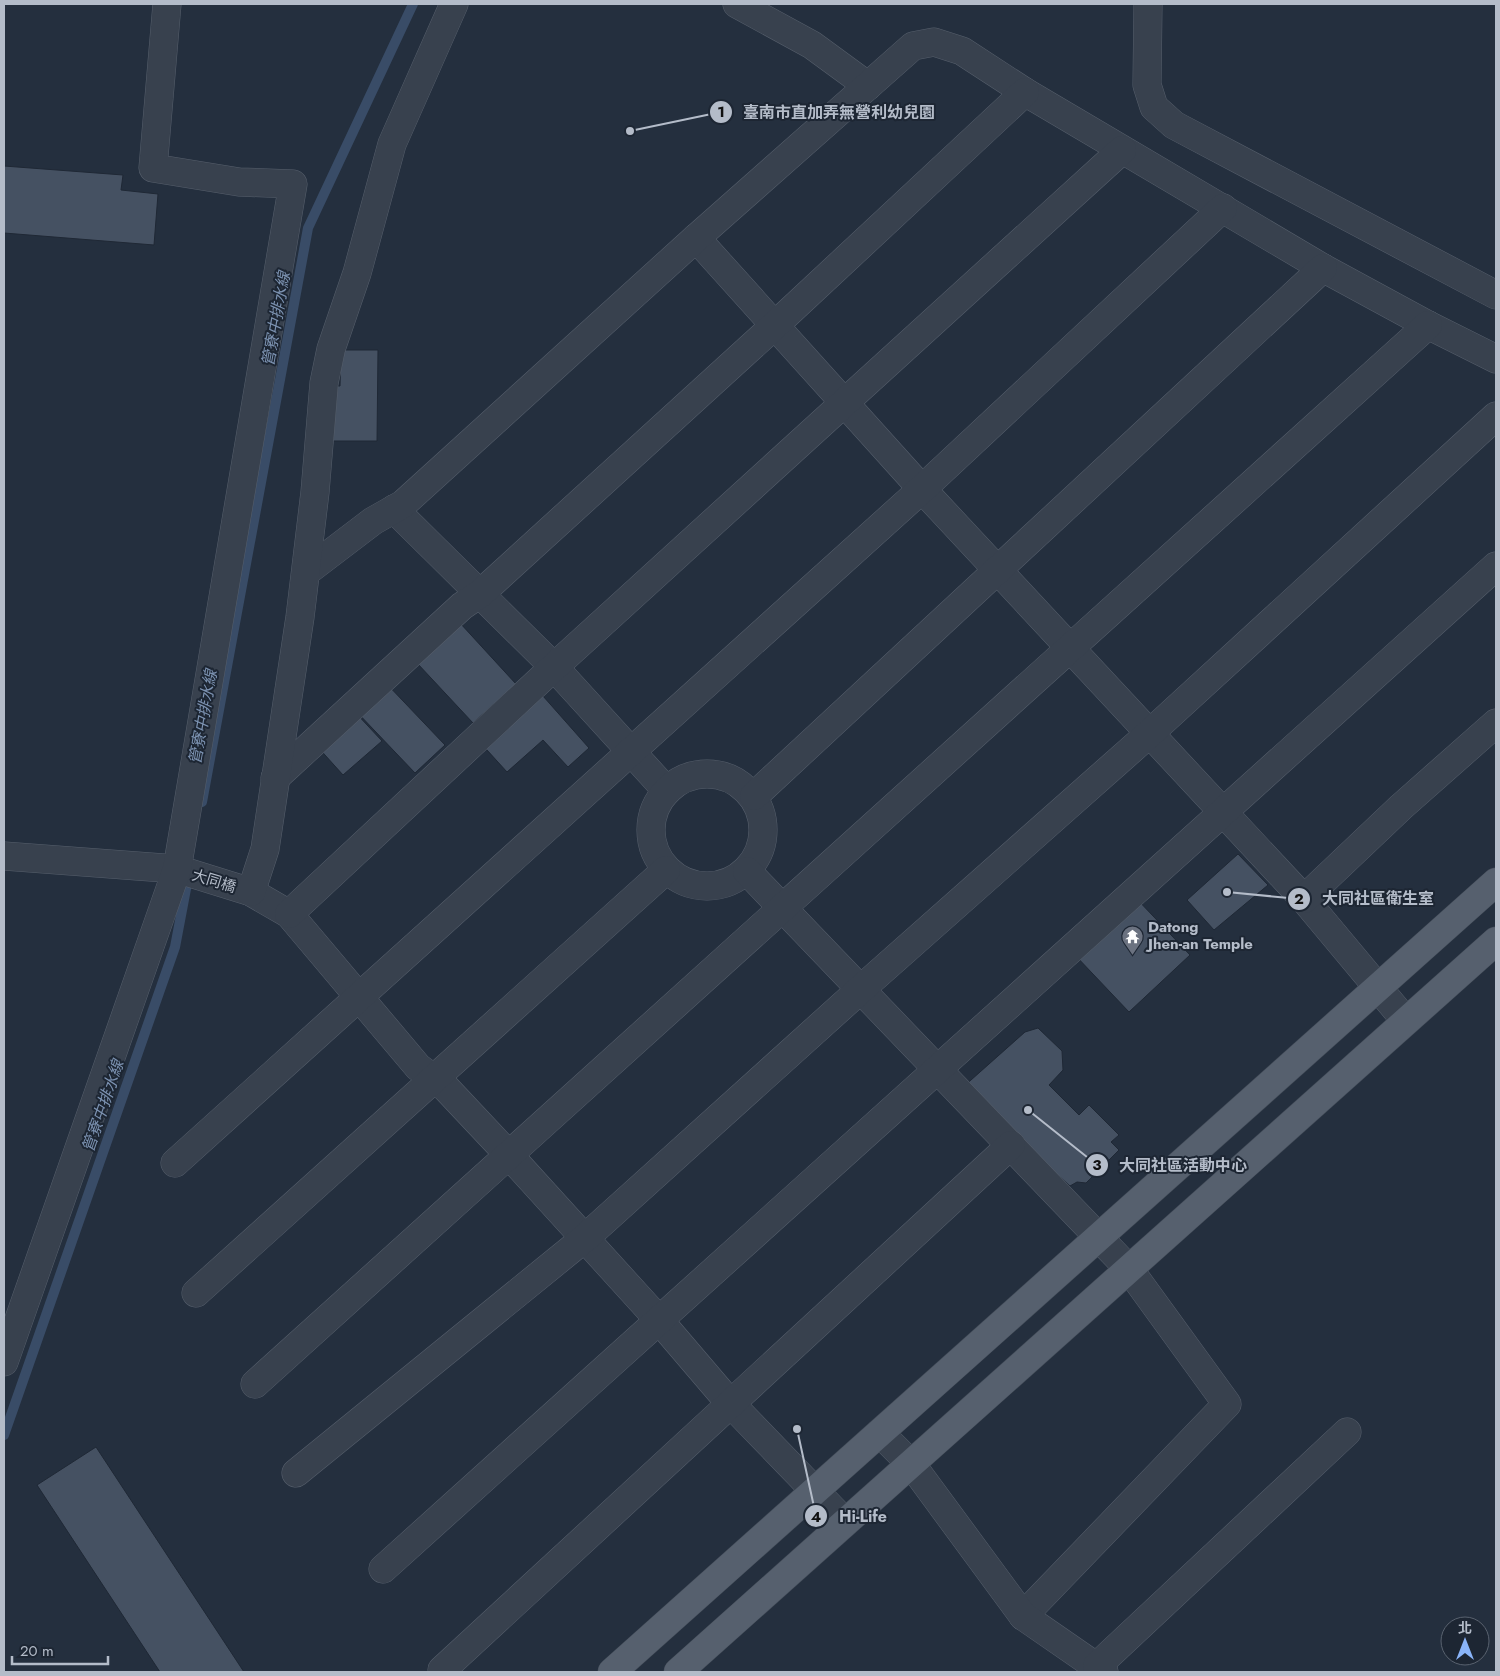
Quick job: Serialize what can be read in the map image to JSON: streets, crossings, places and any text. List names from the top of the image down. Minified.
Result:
{"streets":{"lane":["大同橋"]},"water":["管寮中排水線"],"places":{"other":["臺南市直加弄無營利幼兒園","大同社區衛生室","大同社區活動中心","Hi-Life"],"temple":["Datong Jhen-an Temple"]},"scale_bar":"20 m","north":"top"}
